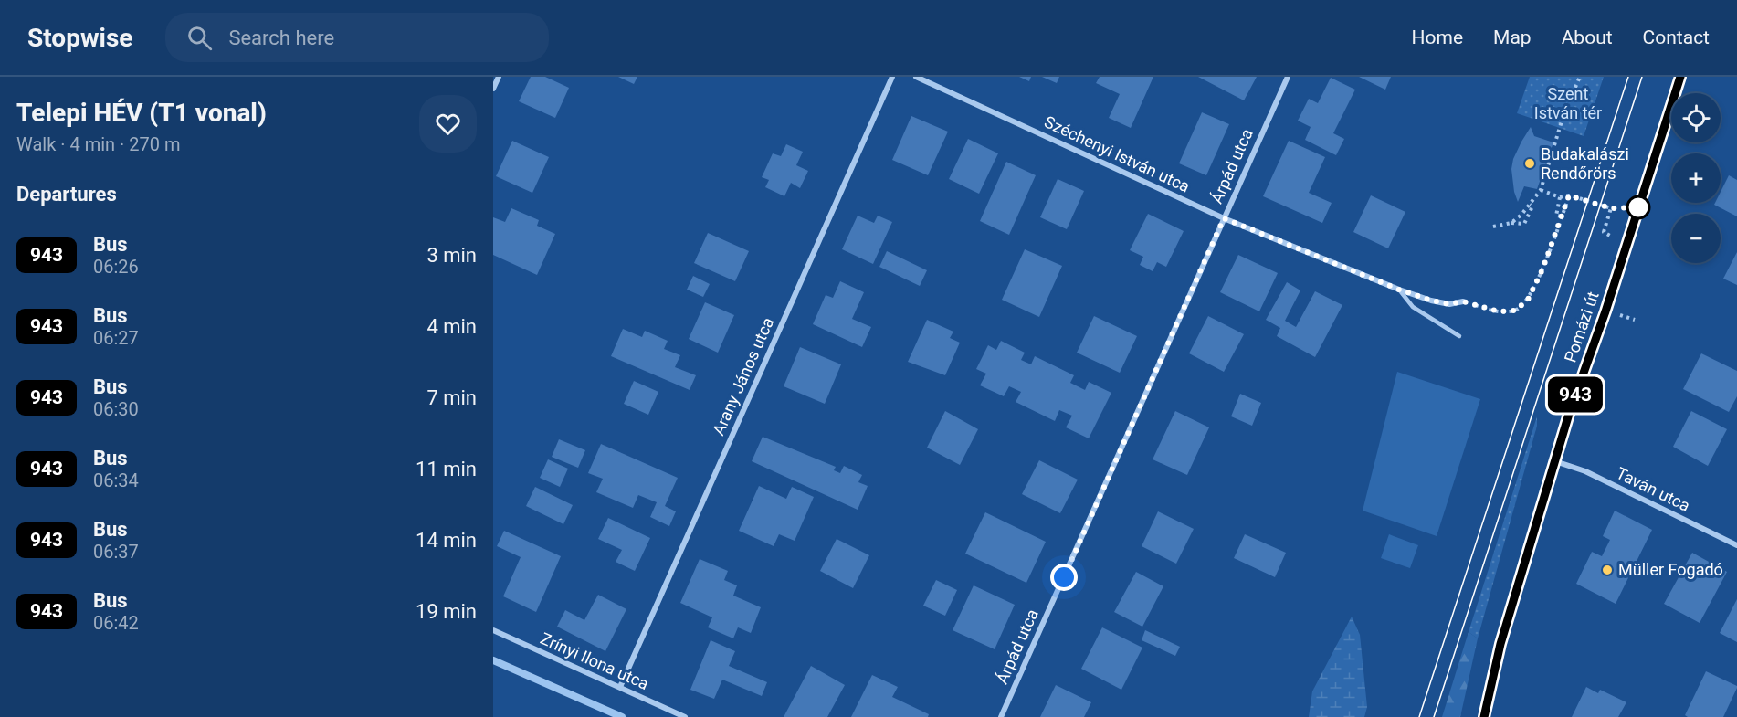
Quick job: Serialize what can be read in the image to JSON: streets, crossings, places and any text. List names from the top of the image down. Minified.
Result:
{"streets":{"main road":["Pomázi út"],"street":["Széchenyi István utca","Árpád utca","Arany János utca","Taván utca","Zrínyi Ilona utca"]},"crossings":[["Széchenyi István utca","Árpád utca"],["Pomázi út","Taván utca"],["Arany János utca","Zrínyi Ilona utca"]],"parks":["Szent István tér"],"places":["Budakalászi Rendőrörs","Müller Fogadó"],"lines":["bus line 943"],"page":{"header":"Stopwise","search":"Search here","nav":["Home","Map","About","Contact"],"heading":[["Telepi HÉV (T1 vonal)","Walk · 4 min · 270 m"],"Departures"],"on_map":"943","map_buttons":["+","−"],"list":[{"mark":"943","name":"Bus","note":"06:26","value":"3 min"},{"mark":"943","name":"Bus","note":"06:27","value":"4 min"},{"mark":"943","name":"Bus","note":"06:30","value":"7 min"},{"mark":"943","name":"Bus","note":"06:34","value":"11 min"},{"mark":"943","name":"Bus","note":"06:37","value":"14 min"},{"mark":"943","name":"Bus","note":"06:42","value":"19 min"}]}}
